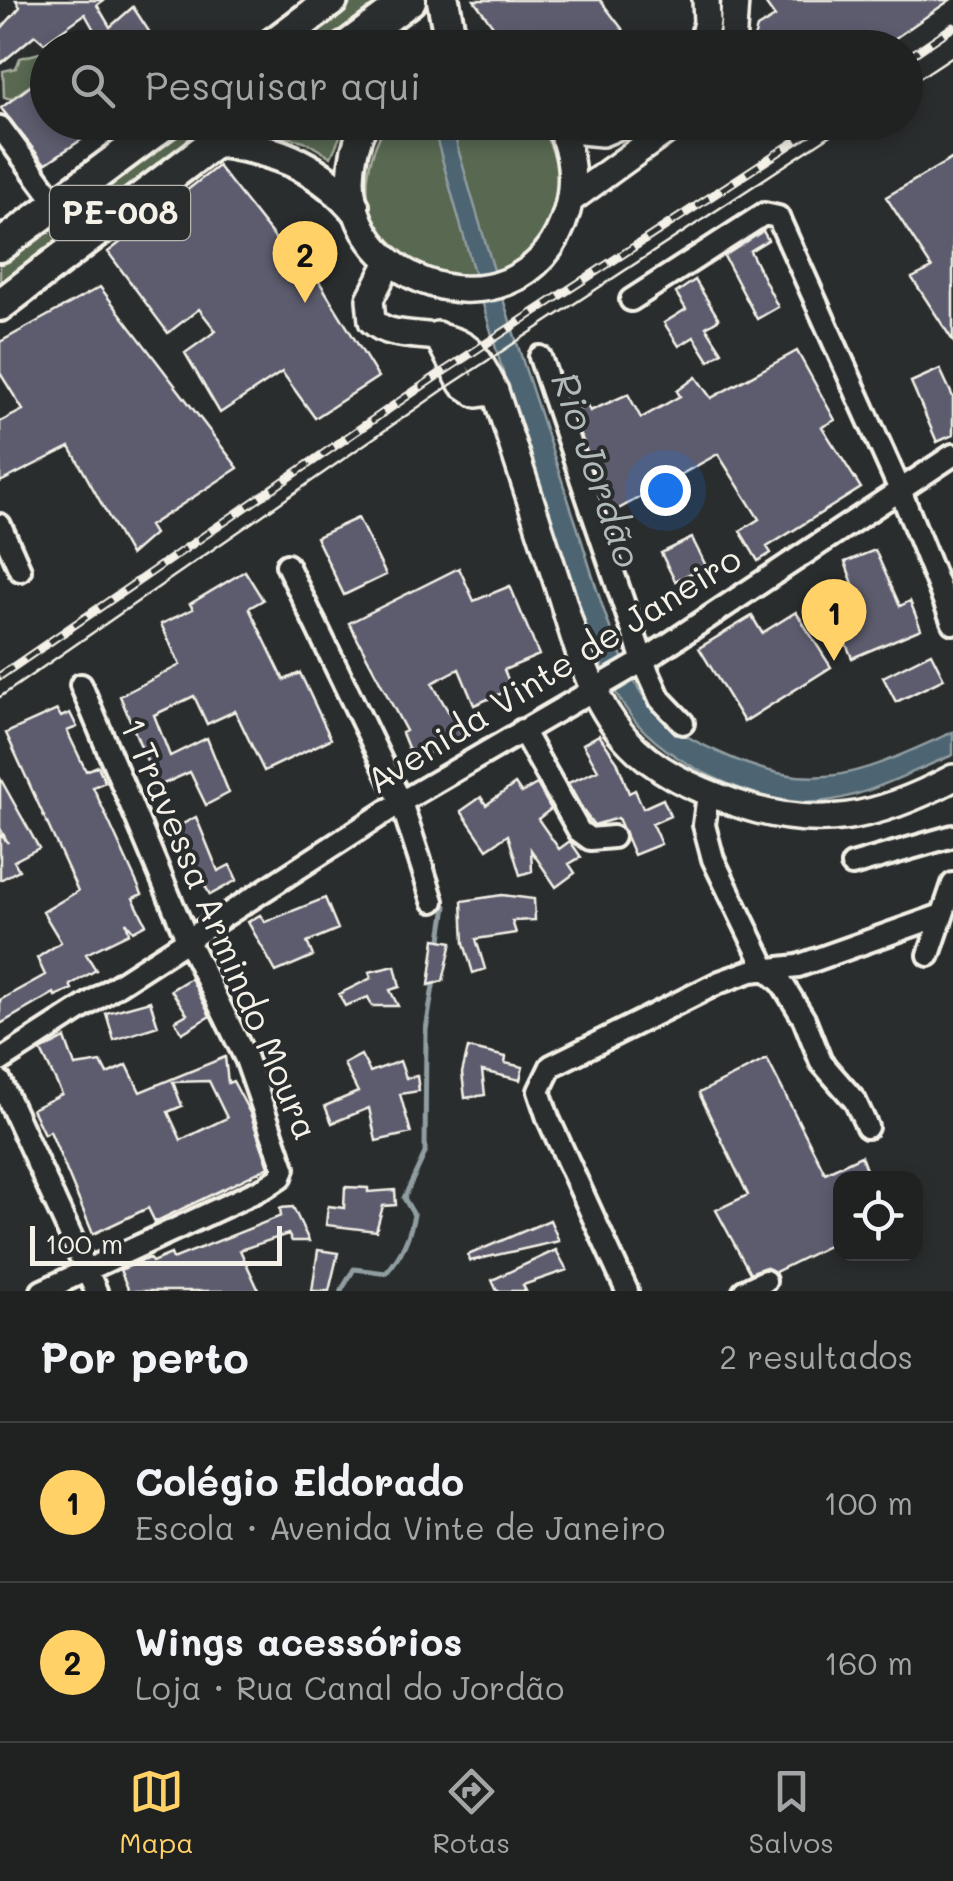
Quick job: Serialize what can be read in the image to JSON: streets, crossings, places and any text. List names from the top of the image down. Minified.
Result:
{"streets":{"highway":["PE-008"],"street":["Avenida Vinte de Janeiro","1 Travessa Armindo Moura"]},"crossings":[["Avenida Vinte de Janeiro","1 Travessa Armindo Moura"]],"water":["Rio Jordão"],"scale_bar":"100 m","page":{"search":"Pesquisar aqui","pins":["2","1"],"scale":"100 m","heading":["Por perto","2 resultados"],"list":[{"mark":"1","name":"Colégio Eldorado","note":"Escola · Avenida Vinte de Janeiro","value":"100 m"},{"mark":"2","name":"Wings acessórios","note":"Loja · Rua Canal do Jordão","value":"160 m"}],"nav":["Mapa","Rotas","Salvos"]}}
